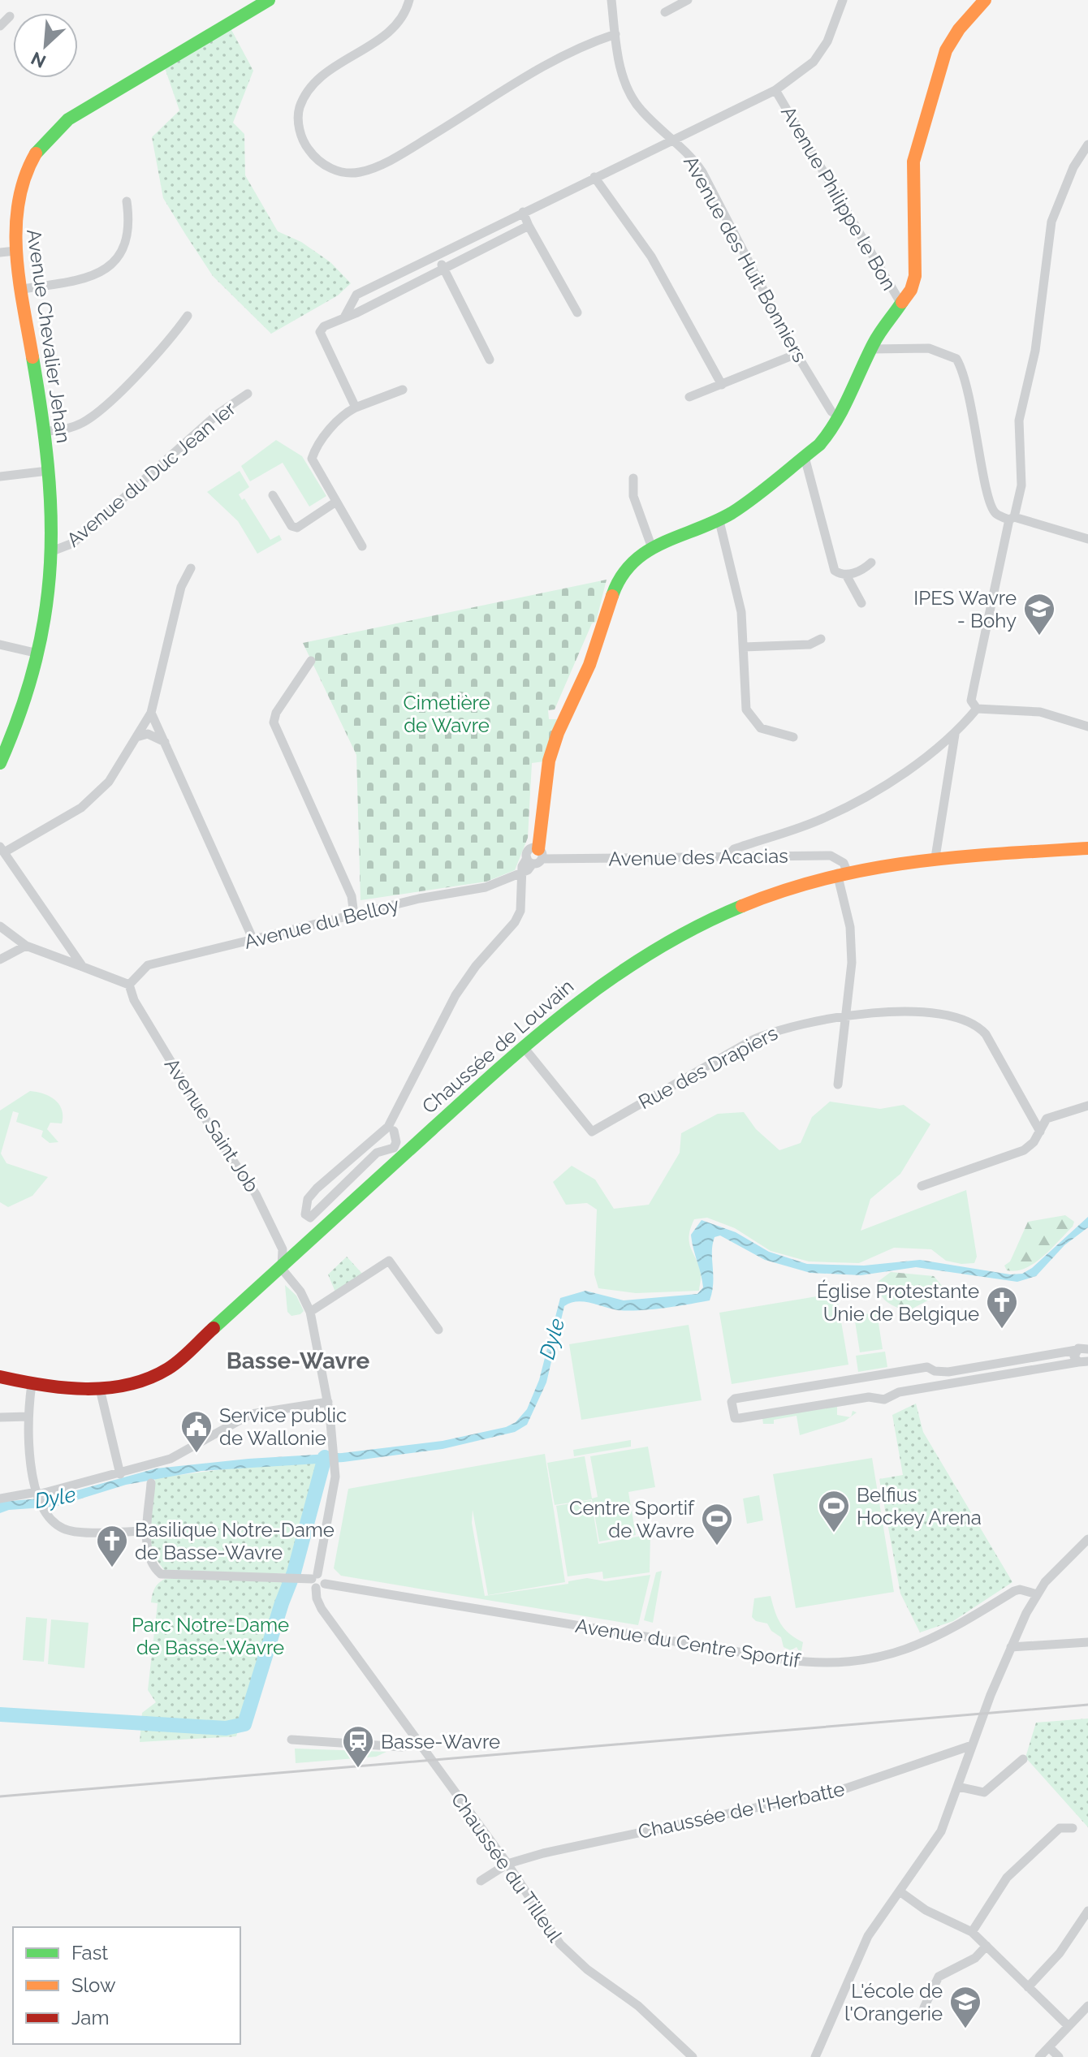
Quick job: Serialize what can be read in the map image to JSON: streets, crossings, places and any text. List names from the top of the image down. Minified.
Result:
{"streets":{"street":["Avenue Philippe le Bon","Avenue des Huit Bonniers","Avenue Chevalier Jehan","Avenue du Duc Jean Ier","Avenue des Acacias","Avenue du Belloy","Chaussée de Louvain","Rue des Drapiers","Avenue Saint Job","Avenue du Centre Sportif","Chaussée de l'Herbatte","Chaussée du Tilleul"]},"crossings":[["Avenue Chevalier Jehan","Avenue du Duc Jean Ier"],["Avenue des Acacias","Chaussée de Louvain"],["Avenue du Belloy","Avenue Saint Job"],["Chaussée de Louvain","Rue des Drapiers"],["Chaussée de Louvain","Avenue Saint Job"],["Avenue du Centre Sportif","Chaussée du Tilleul"],["Chaussée de l'Herbatte","Chaussée du Tilleul"]],"districts":["Basse-Wavre"],"water":["Dyle"],"parks":["Cimetière de Wavre","Parc Notre-Dame de Basse-Wavre"],"places":{"school or university":["IPES Wavre - Bohy","L'école de l'Orangerie"],"church":["Église Protestante Unie de Belgique","Basilique Notre-Dame de Basse-Wavre"],"public building":["Service public de Wallonie"],"sports":["Belfius Hockey Arena","Centre Sportif de Wavre"],"station":["Basse-Wavre"]},"legend":["Fast","Slow","Jam"],"north":"bottom left"}
